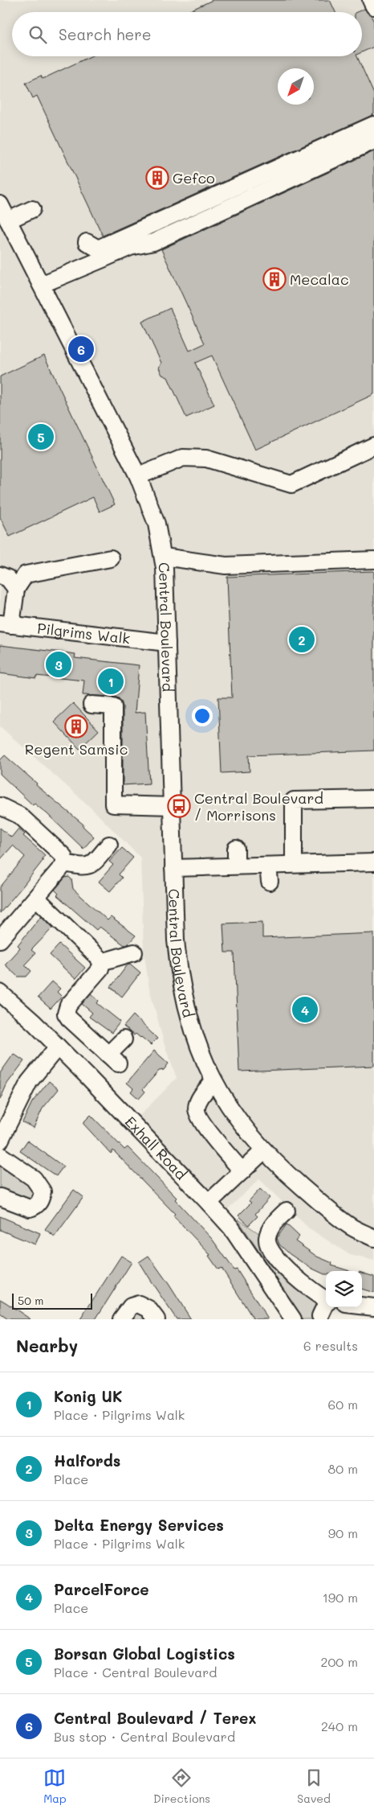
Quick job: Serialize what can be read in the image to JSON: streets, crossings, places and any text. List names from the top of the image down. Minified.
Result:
{"streets":{"street":["Central Boulevard","Pilgrims Walk","Exhall Road"]},"crossings":[["Central Boulevard","Pilgrims Walk"]],"places":{"building":["Gefco","Mecalac","Regent Samsic"],"bus stop":["Central Boulevard / Morrisons"]},"scale_bar":"50 m","north":"bottom left","page":{"search":"Search here","pins":["6","5","2","3","1","4"],"scale":"50 m","heading":["Nearby","6 results"],"list":[{"mark":"1","name":"Konig UK","note":"Place · Pilgrims Walk","value":"60 m"},{"mark":"2","name":"Halfords","note":"Place","value":"80 m"},{"mark":"3","name":"Delta Energy Services","note":"Place · Pilgrims Walk","value":"90 m"},{"mark":"4","name":"ParcelForce","note":"Place","value":"190 m"},{"mark":"5","name":"Borsan Global Logistics","note":"Place · Central Boulevard","value":"200 m"},{"mark":"6","name":"Central Boulevard / Terex","note":"Bus stop · Central Boulevard","value":"240 m"}],"nav":["Map","Directions","Saved"]}}
